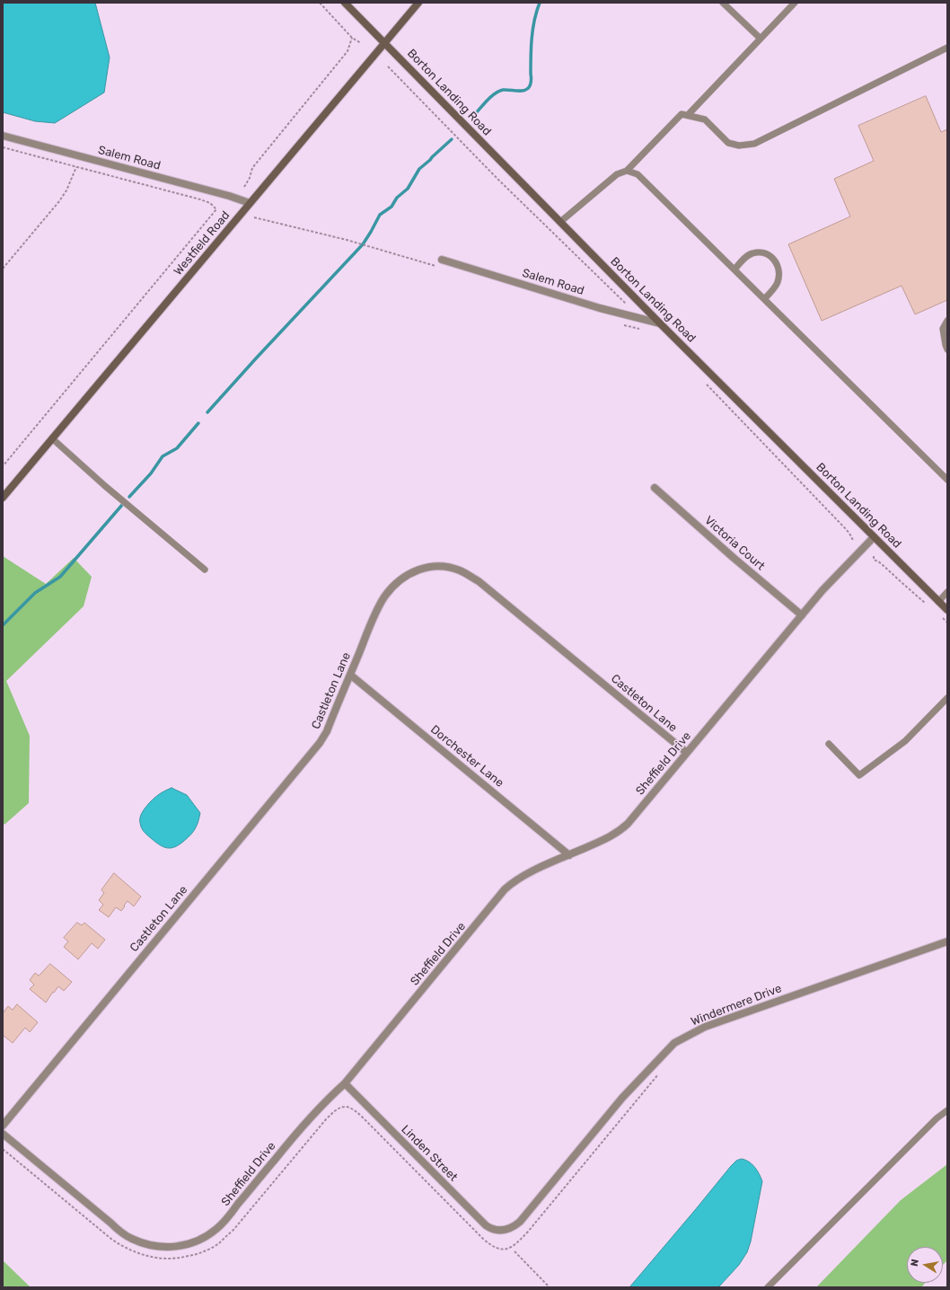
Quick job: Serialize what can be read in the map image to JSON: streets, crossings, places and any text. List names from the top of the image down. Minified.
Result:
{"streets":{"street":["Borton Landing Road","Salem Road","Westfield Road","Victoria Court","Castleton Lane","Dorchester Lane","Sheffield Drive","Windermere Drive","Linden Street"]},"crossings":[["Borton Landing Road","Salem Road"],["Borton Landing Road","Westfield Road"],["Borton Landing Road","Sheffield Drive"],["Salem Road","Westfield Road"],["Victoria Court","Sheffield Drive"],["Castleton Lane","Dorchester Lane"],["Castleton Lane","Sheffield Drive"],["Dorchester Lane","Sheffield Drive"],["Sheffield Drive","Linden Street"],["Windermere Drive","Linden Street"]],"north":"left"}
